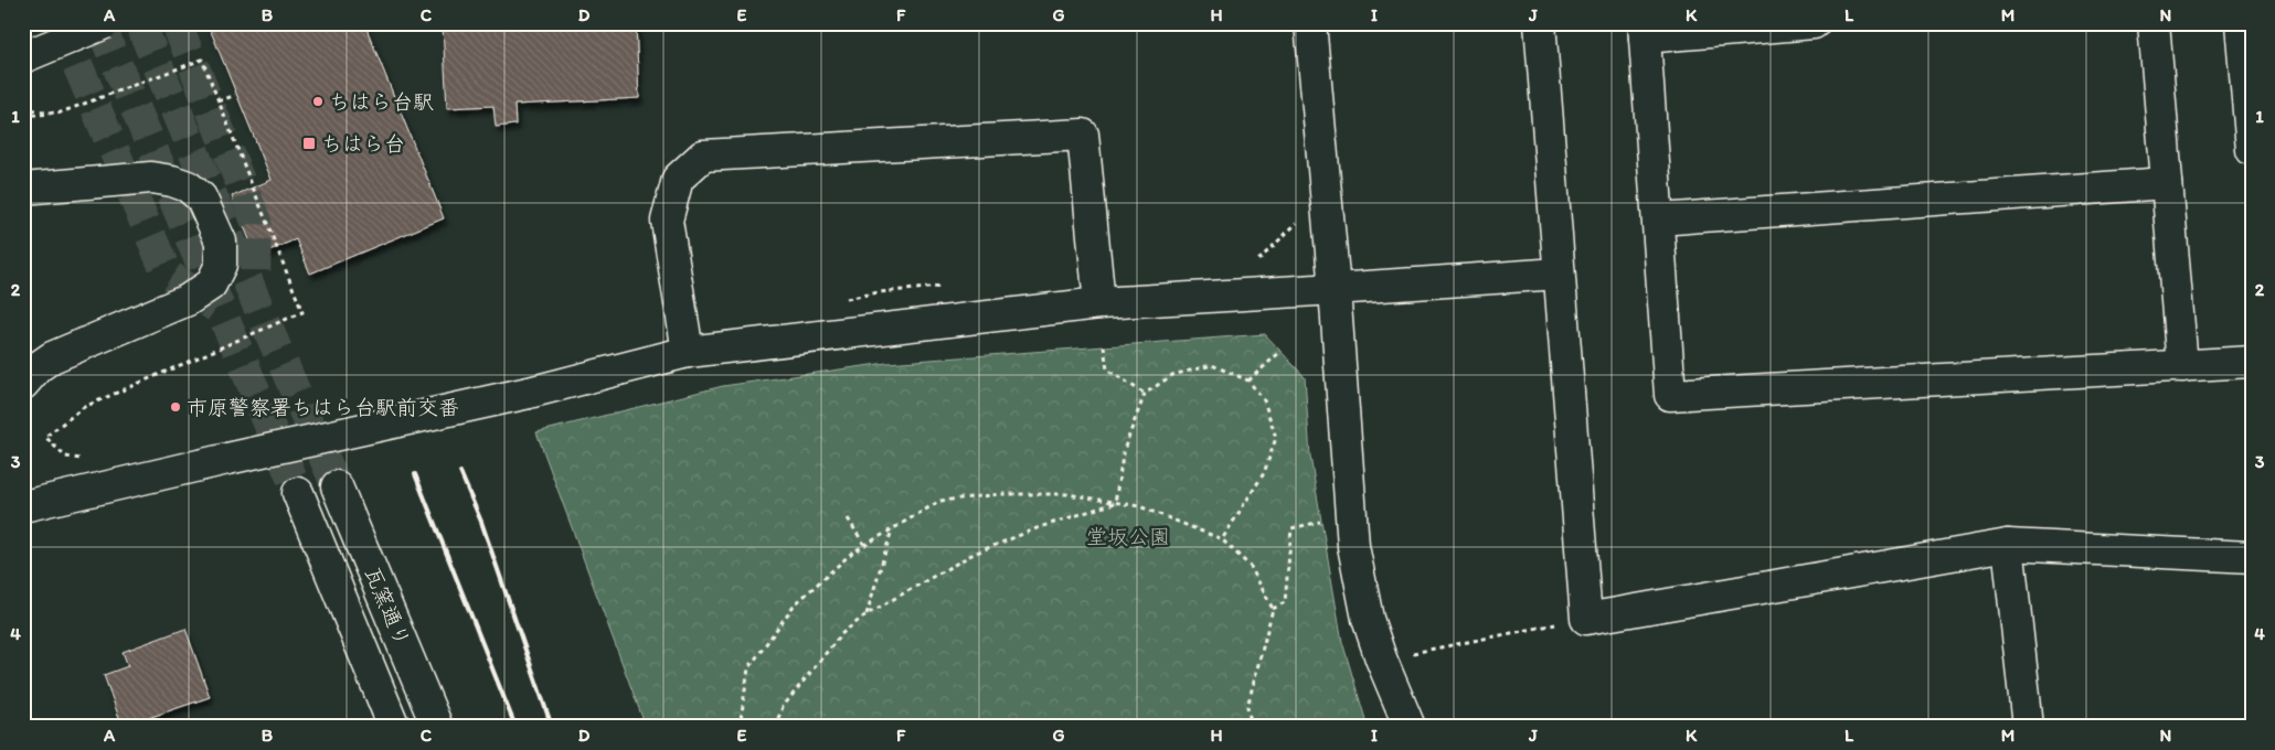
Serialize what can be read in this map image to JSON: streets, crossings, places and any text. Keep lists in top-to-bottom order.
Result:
{
  "streets": {
    "street": ["瓦窯通り"]
  },
  "parks": ["堂坂公園"],
  "places": {
    "other": ["ちはら台駅", "市原警察署ちはら台駅前交番"],
    "transit": ["ちはら台"]
  },
  "grid": {
    "columns": [
      "A",
      "B",
      "C",
      "D",
      "E",
      "F",
      "G",
      "H",
      "I",
      "J",
      "K",
      "L",
      "M",
      "N"
    ],
    "rows": [
      "1",
      "2",
      "3",
      "4"
    ]
  }
}
